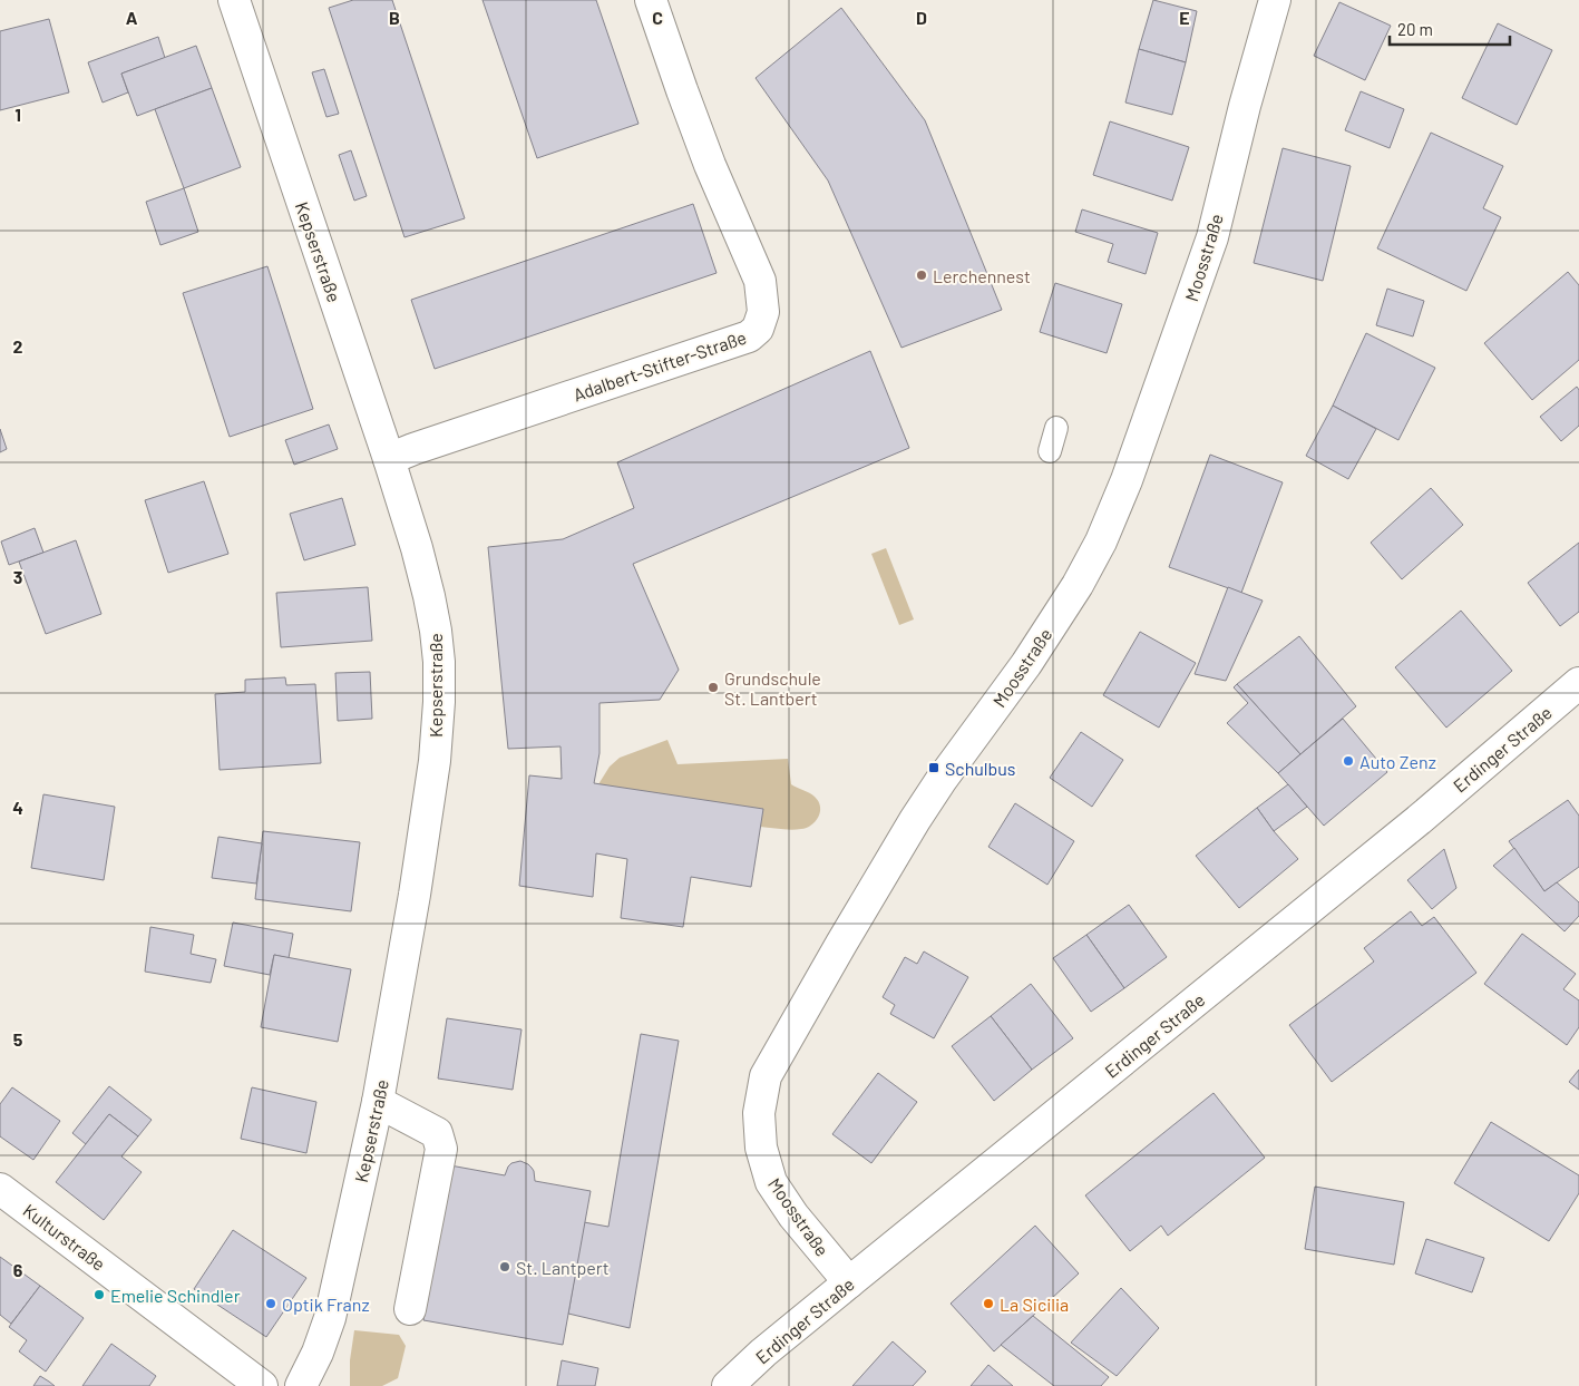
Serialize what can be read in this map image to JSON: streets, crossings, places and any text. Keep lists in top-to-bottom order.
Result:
{
  "streets": {
    "street": [
      "Kepserstraße",
      "Moosstraße",
      "Adalbert-Stifter-Straße",
      "Erdinger Straße",
      "Kulturstraße"
    ]
  },
  "crossings": [
    ["Kepserstraße", "Adalbert-Stifter-Straße"],
    ["Moosstraße", "Erdinger Straße"]
  ],
  "places": {
    "other": [
      "Lerchennest",
      "Grundschule St. Lantbert",
      "Auto Zenz",
      "St. Lantpert",
      "Emelie Schindler",
      "Optik Franz",
      "La Sicilia"
    ],
    "transit": ["Schulbus"]
  },
  "scale_bar": "20 m",
  "grid": {
    "columns": [
      "A",
      "B",
      "C",
      "D",
      "E"
    ],
    "rows": [
      "1",
      "2",
      "3",
      "4",
      "5",
      "6"
    ]
  }
}
